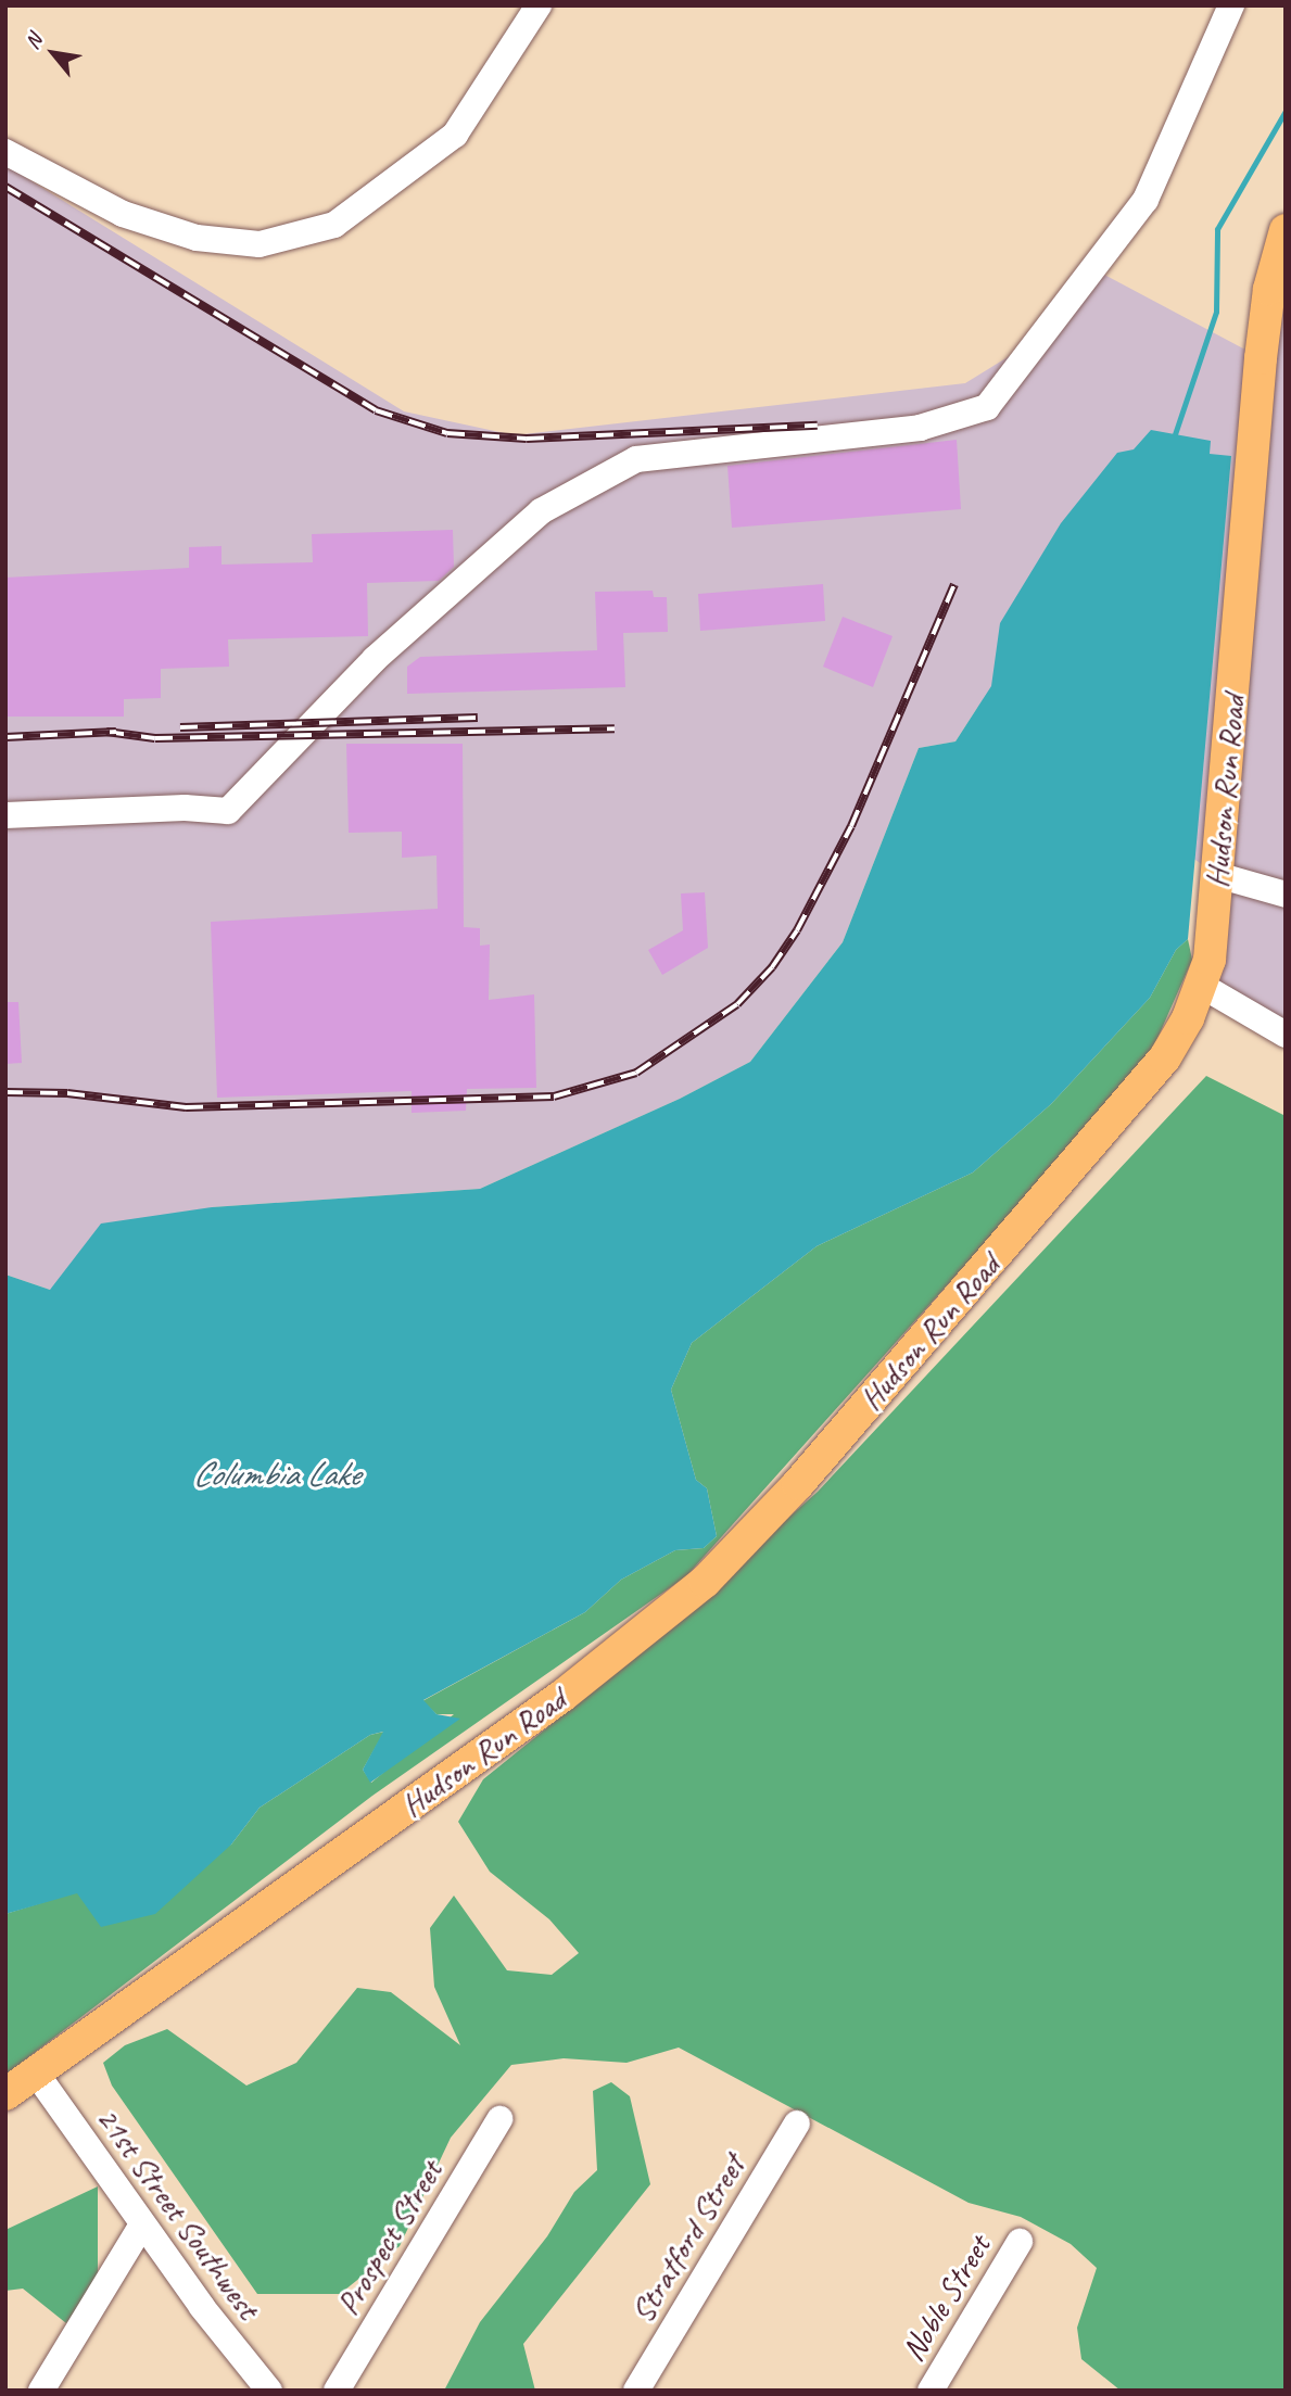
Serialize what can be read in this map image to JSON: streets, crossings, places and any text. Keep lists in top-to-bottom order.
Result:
{
  "streets": {
    "main road": ["Hudson Run Road"],
    "street": [
      "21st Street Southwest",
      "Prospect Street",
      "Stratford Street",
      "Noble Street"
    ]
  },
  "crossings": [
    ["Hudson Run Road", "21st Street Southwest"]
  ],
  "water": ["Columbia Lake"],
  "north": "top left"
}
